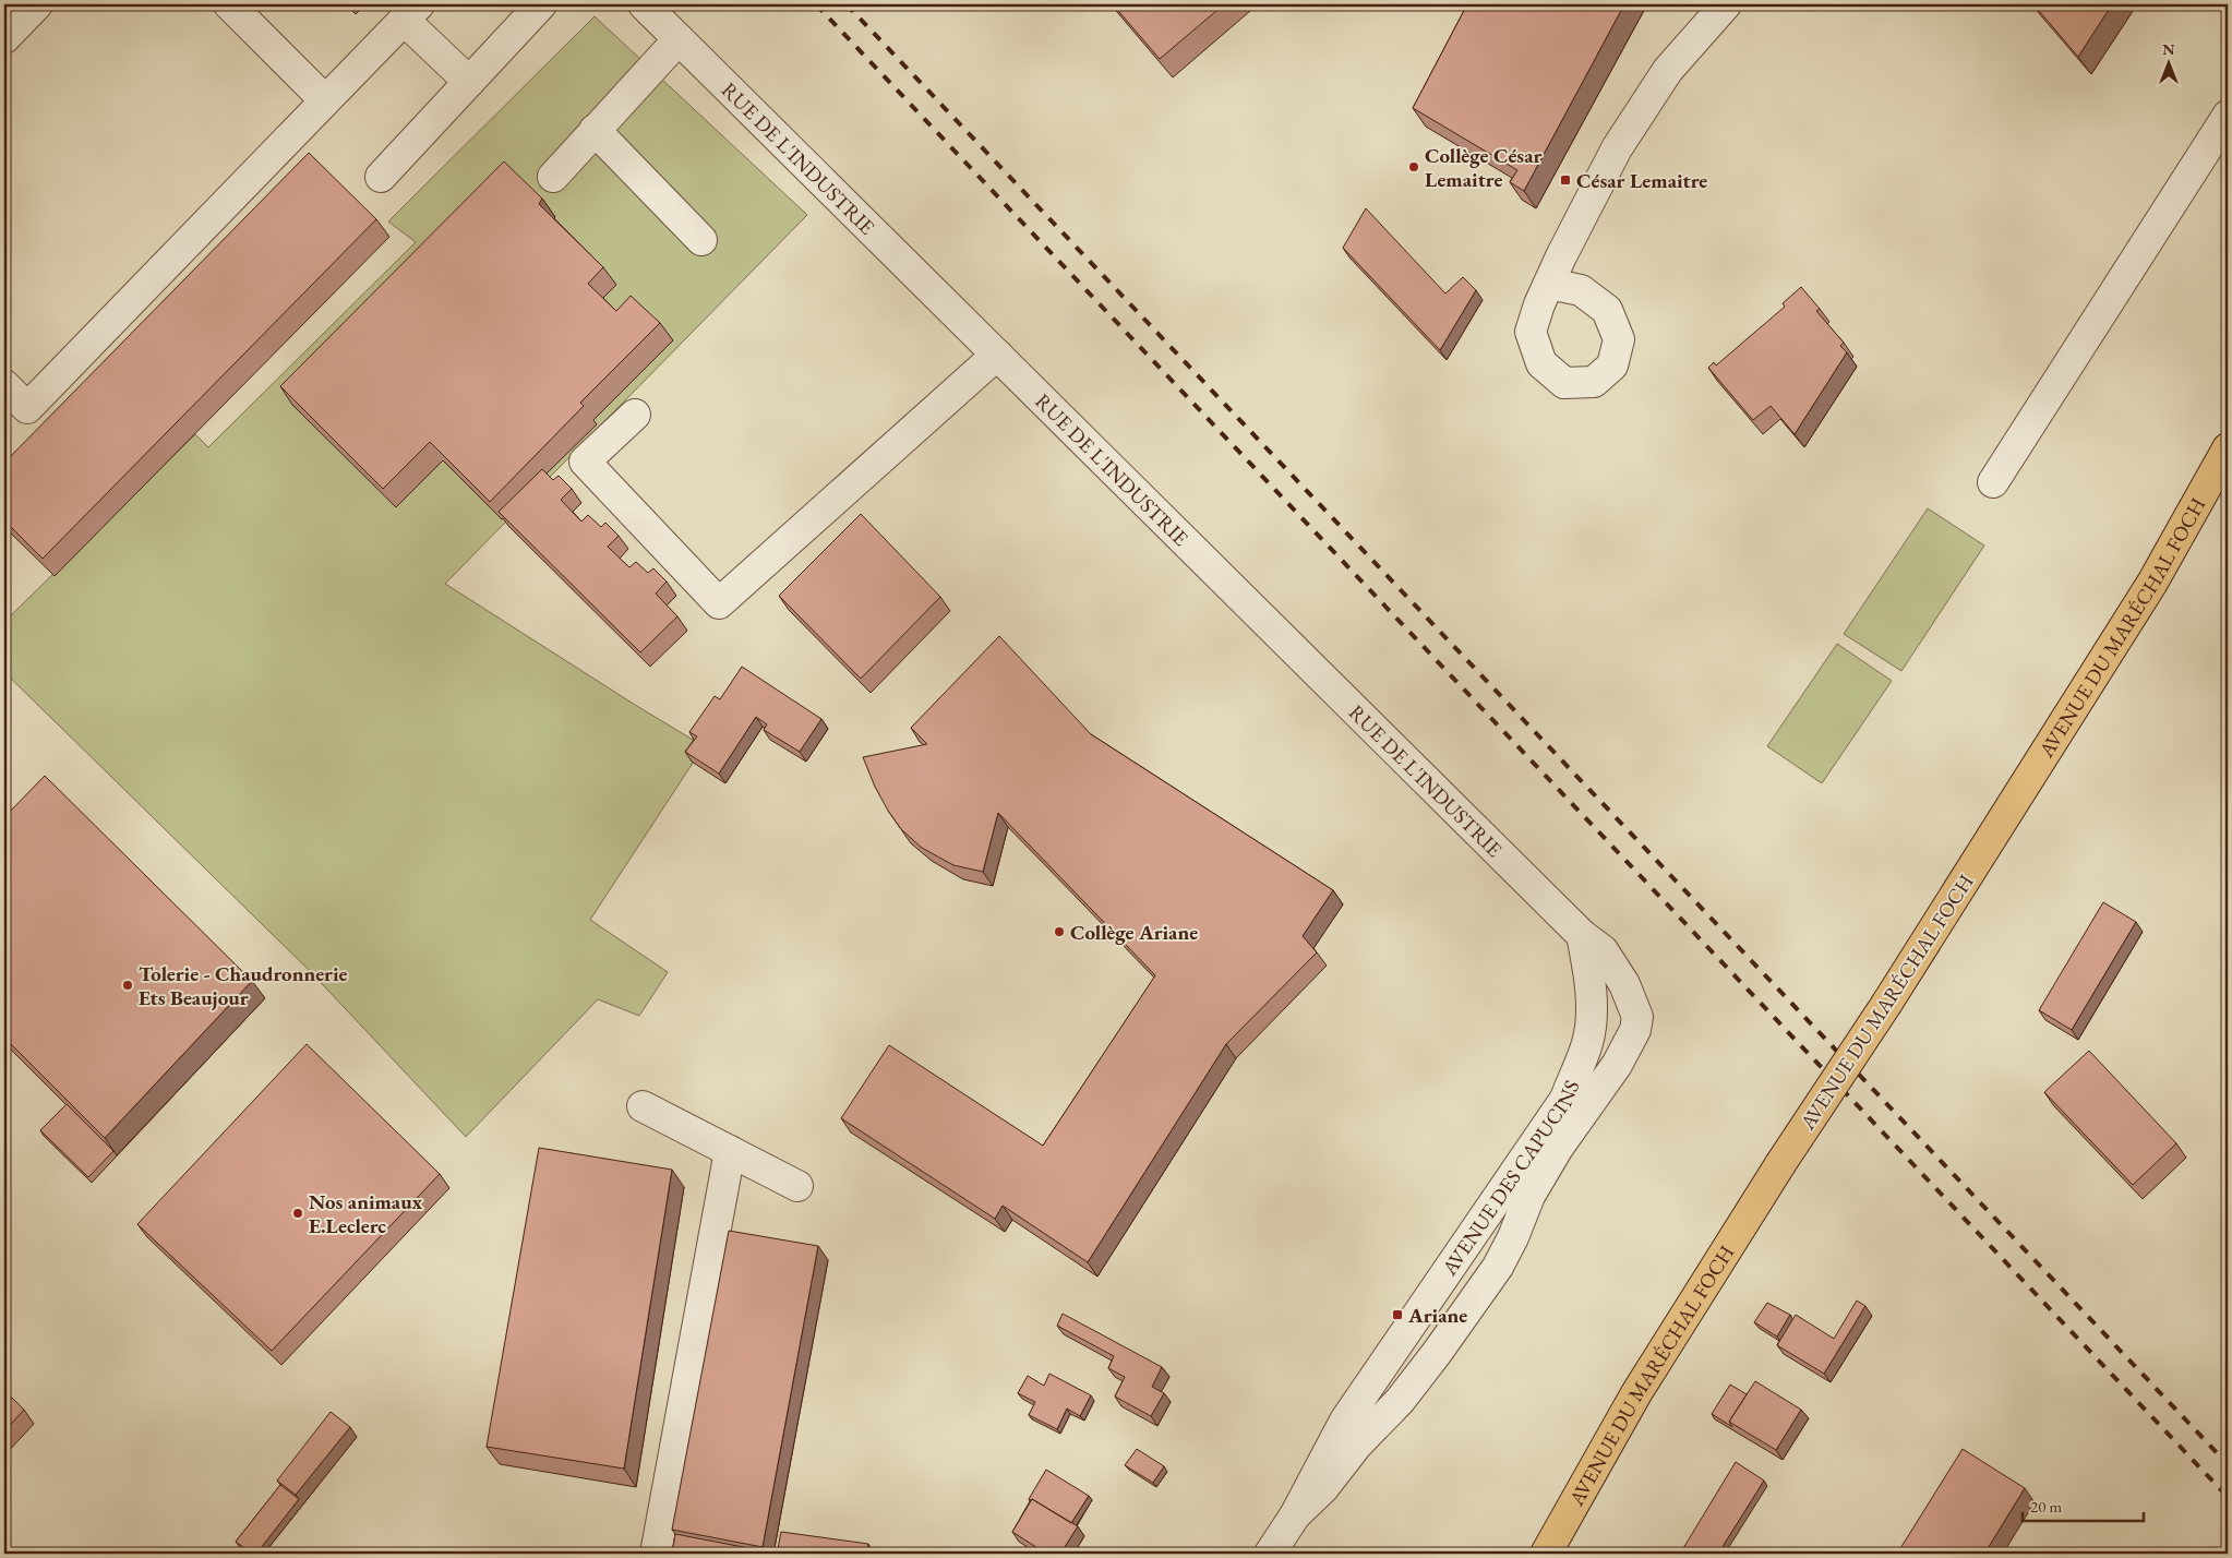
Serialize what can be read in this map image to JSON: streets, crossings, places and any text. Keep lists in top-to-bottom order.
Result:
{
  "streets": {
    "main road": ["AVENUE DU MARÉCHAL FOCH"],
    "street": ["RUE DE L'INDUSTRIE", "AVENUE DES CAPUCINS"]
  },
  "crossings": [
    ["RUE DE L'INDUSTRIE", "AVENUE DES CAPUCINS"]
  ],
  "places": {
    "other": [
      "Collège César Lemaitre",
      "Collège Ariane",
      "Tolerie - Chaudronnerie Ets Beaujour",
      "Nos animaux E.Leclerc"
    ],
    "transit": ["César Lemaitre", "Ariane"]
  },
  "scale_bar": "20 m",
  "north": "top"
}
